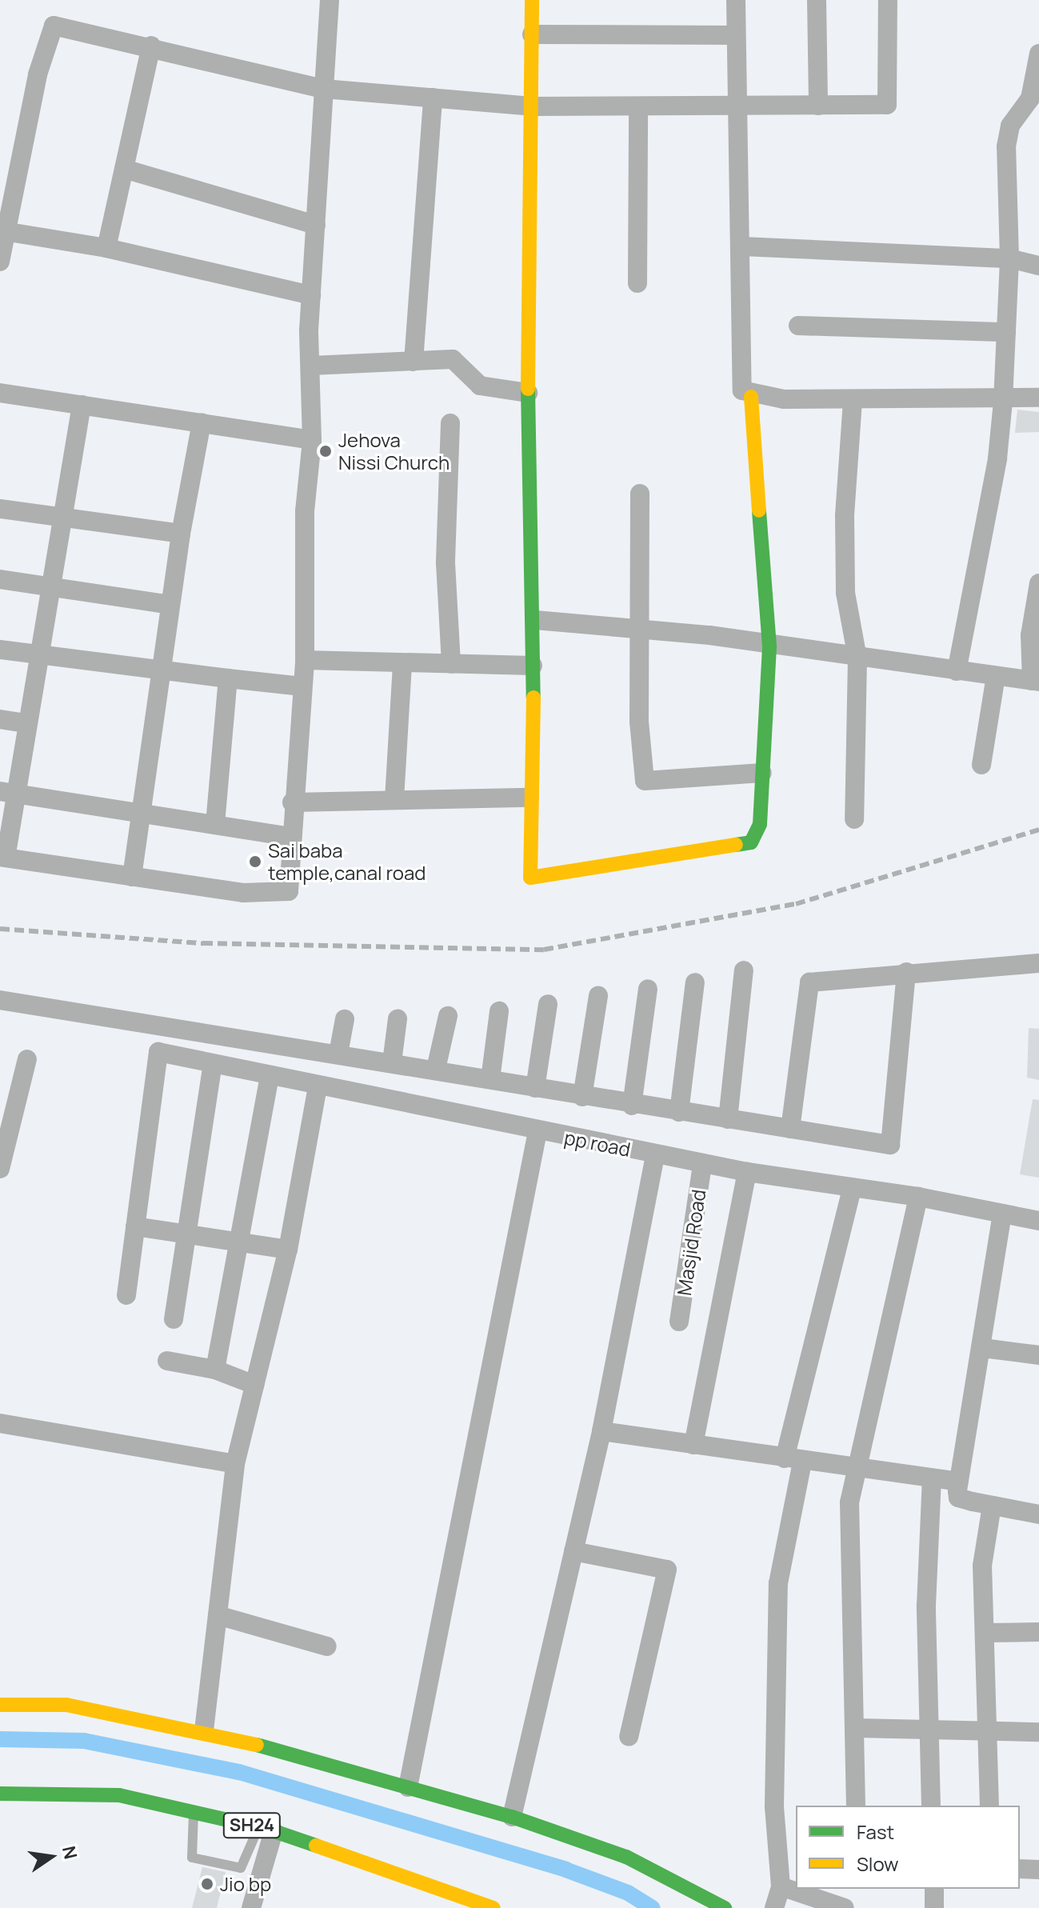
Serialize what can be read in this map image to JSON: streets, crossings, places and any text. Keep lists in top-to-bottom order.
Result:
{
  "streets": {
    "street": ["pp road", "Masjid Road", "SH24"]
  },
  "crossings": [
    ["pp road", "Masjid Road"]
  ],
  "places": ["Jehova Nissi Church", "Sai baba temple,canal road", "Jio bp"],
  "legend": ["Fast", "Slow"],
  "north": "right"
}
